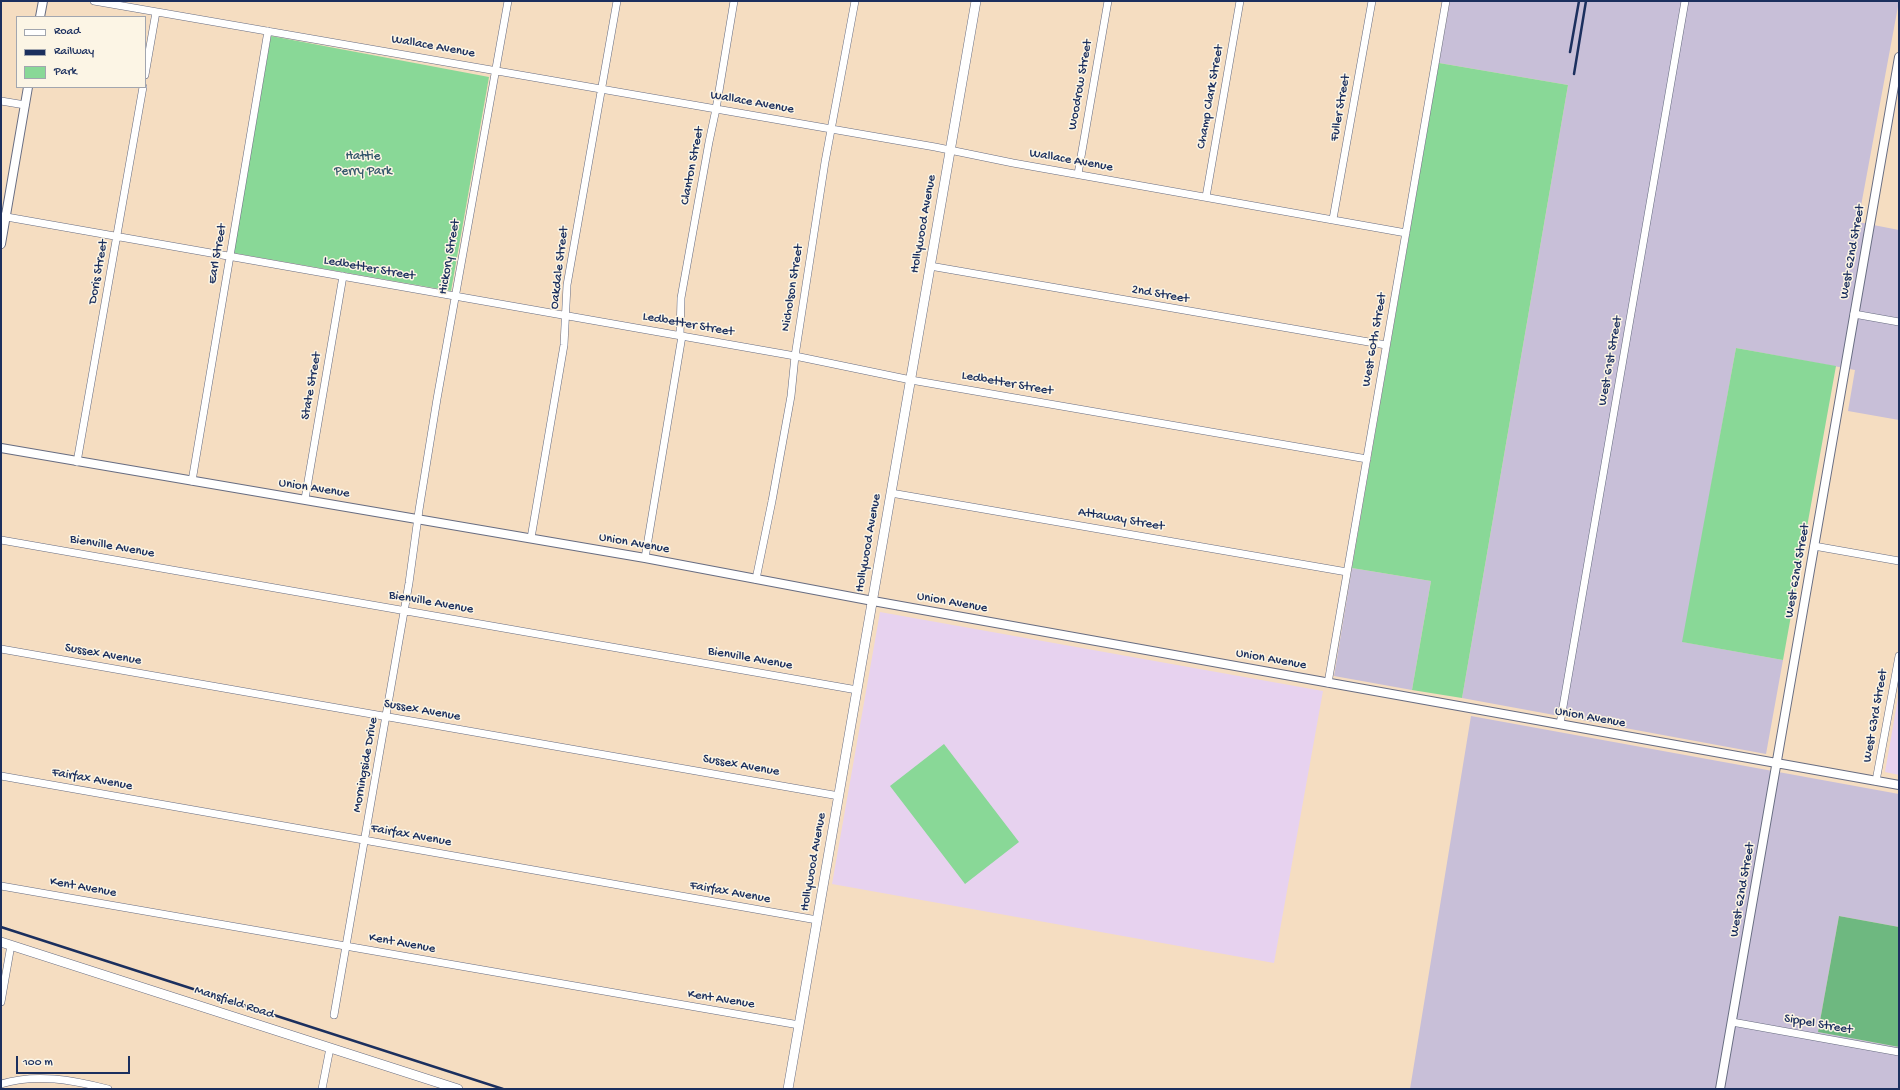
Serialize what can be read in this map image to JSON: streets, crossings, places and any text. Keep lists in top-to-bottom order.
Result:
{
  "streets": {
    "main road": ["Hollywood Avenue", "Mansfield Road"],
    "street": [
      "Wallace Avenue",
      "Woodrow Street",
      "Champ Clark Street",
      "Fuller Street",
      "Clanton Street",
      "West 62nd Street",
      "Earl Street",
      "Hickory Street",
      "Oakdale Street",
      "Ledbetter Street",
      "Doris Street",
      "Nicholson Street",
      "2nd Street",
      "West 60th Street",
      "West 61st Street",
      "State Street",
      "Union Avenue",
      "Attaway Street",
      "Bienville Avenue",
      "Sussex Avenue",
      "West 63rd Street",
      "Morningside Drive",
      "Fairfax Avenue",
      "Kent Avenue",
      "Sippel Street"
    ]
  },
  "crossings": [
    ["Wallace Avenue", "Woodrow Street"],
    ["Wallace Avenue", "Champ Clark Street"],
    ["Wallace Avenue", "Fuller Street"],
    ["Wallace Avenue", "Clanton Street"],
    ["Wallace Avenue", "Hollywood Avenue"],
    ["Wallace Avenue", "Earl Street"],
    ["Wallace Avenue", "Hickory Street"],
    ["Wallace Avenue", "Oakdale Street"],
    ["Wallace Avenue", "Nicholson Street"],
    ["Wallace Avenue", "West 60th Street"],
    ["Clanton Street", "Ledbetter Street"],
    ["Clanton Street", "Union Avenue"],
    ["Hollywood Avenue", "Ledbetter Street"],
    ["Hollywood Avenue", "2nd Street"],
    ["Hollywood Avenue", "Union Avenue"],
    ["Hollywood Avenue", "Attaway Street"],
    ["Hollywood Avenue", "Bienville Avenue"],
    ["Hollywood Avenue", "Sussex Avenue"],
    ["Hollywood Avenue", "Fairfax Avenue"],
    ["Hollywood Avenue", "Kent Avenue"],
    ["West 62nd Street", "Union Avenue"],
    ["West 62nd Street", "Sippel Street"],
    ["Earl Street", "Ledbetter Street"],
    ["Earl Street", "Union Avenue"],
    ["Hickory Street", "Ledbetter Street"],
    ["Hickory Street", "Union Avenue"],
    ["Hickory Street", "Morningside Drive"],
    ["Oakdale Street", "Ledbetter Street"],
    ["Oakdale Street", "Union Avenue"],
    ["Ledbetter Street", "Doris Street"],
    ["Ledbetter Street", "Nicholson Street"],
    ["Ledbetter Street", "West 60th Street"],
    ["Ledbetter Street", "State Street"],
    ["Doris Street", "Union Avenue"],
    ["Nicholson Street", "Union Avenue"],
    ["2nd Street", "West 60th Street"],
    ["West 60th Street", "Union Avenue"],
    ["West 60th Street", "Attaway Street"],
    ["West 61st Street", "Union Avenue"],
    ["State Street", "Union Avenue"],
    ["Union Avenue", "West 63rd Street"],
    ["Union Avenue", "Morningside Drive"],
    ["Bienville Avenue", "Morningside Drive"],
    ["Sussex Avenue", "Morningside Drive"],
    ["Morningside Drive", "Fairfax Avenue"],
    ["Morningside Drive", "Kent Avenue"]
  ],
  "parks": ["Hattie Perry Park"],
  "legend": ["Road", "Railway", "Park"],
  "scale_bar": "100 m"
}
